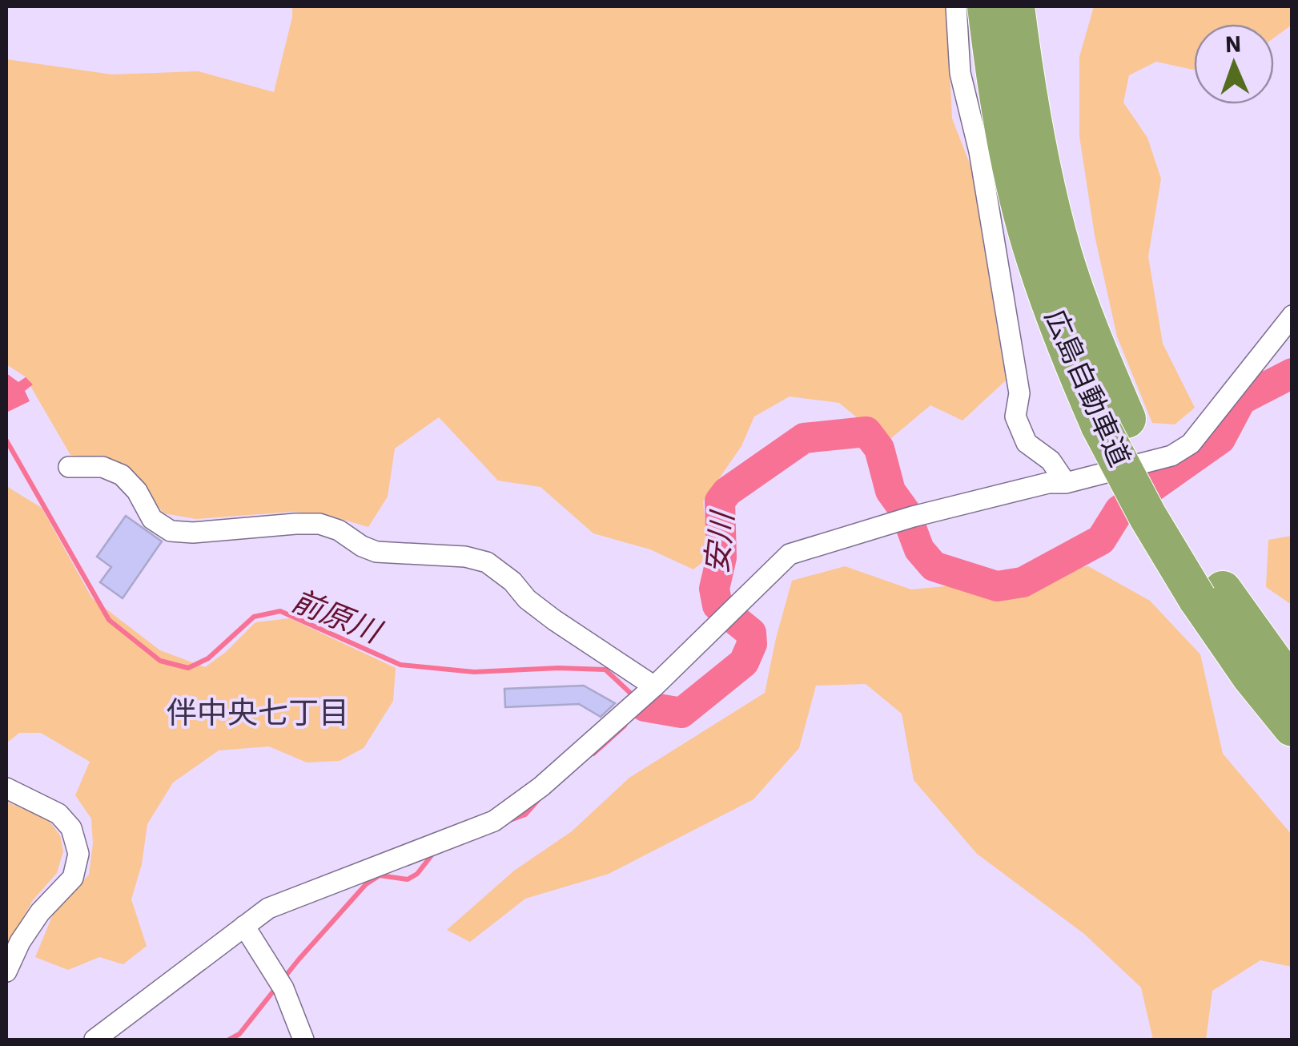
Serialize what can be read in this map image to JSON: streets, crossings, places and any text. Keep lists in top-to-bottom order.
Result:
{
  "streets": {
    "highway": ["広島自動車道"]
  },
  "districts": ["伴中央七丁目"],
  "water": ["安川", "前原川"],
  "north": "top"
}
